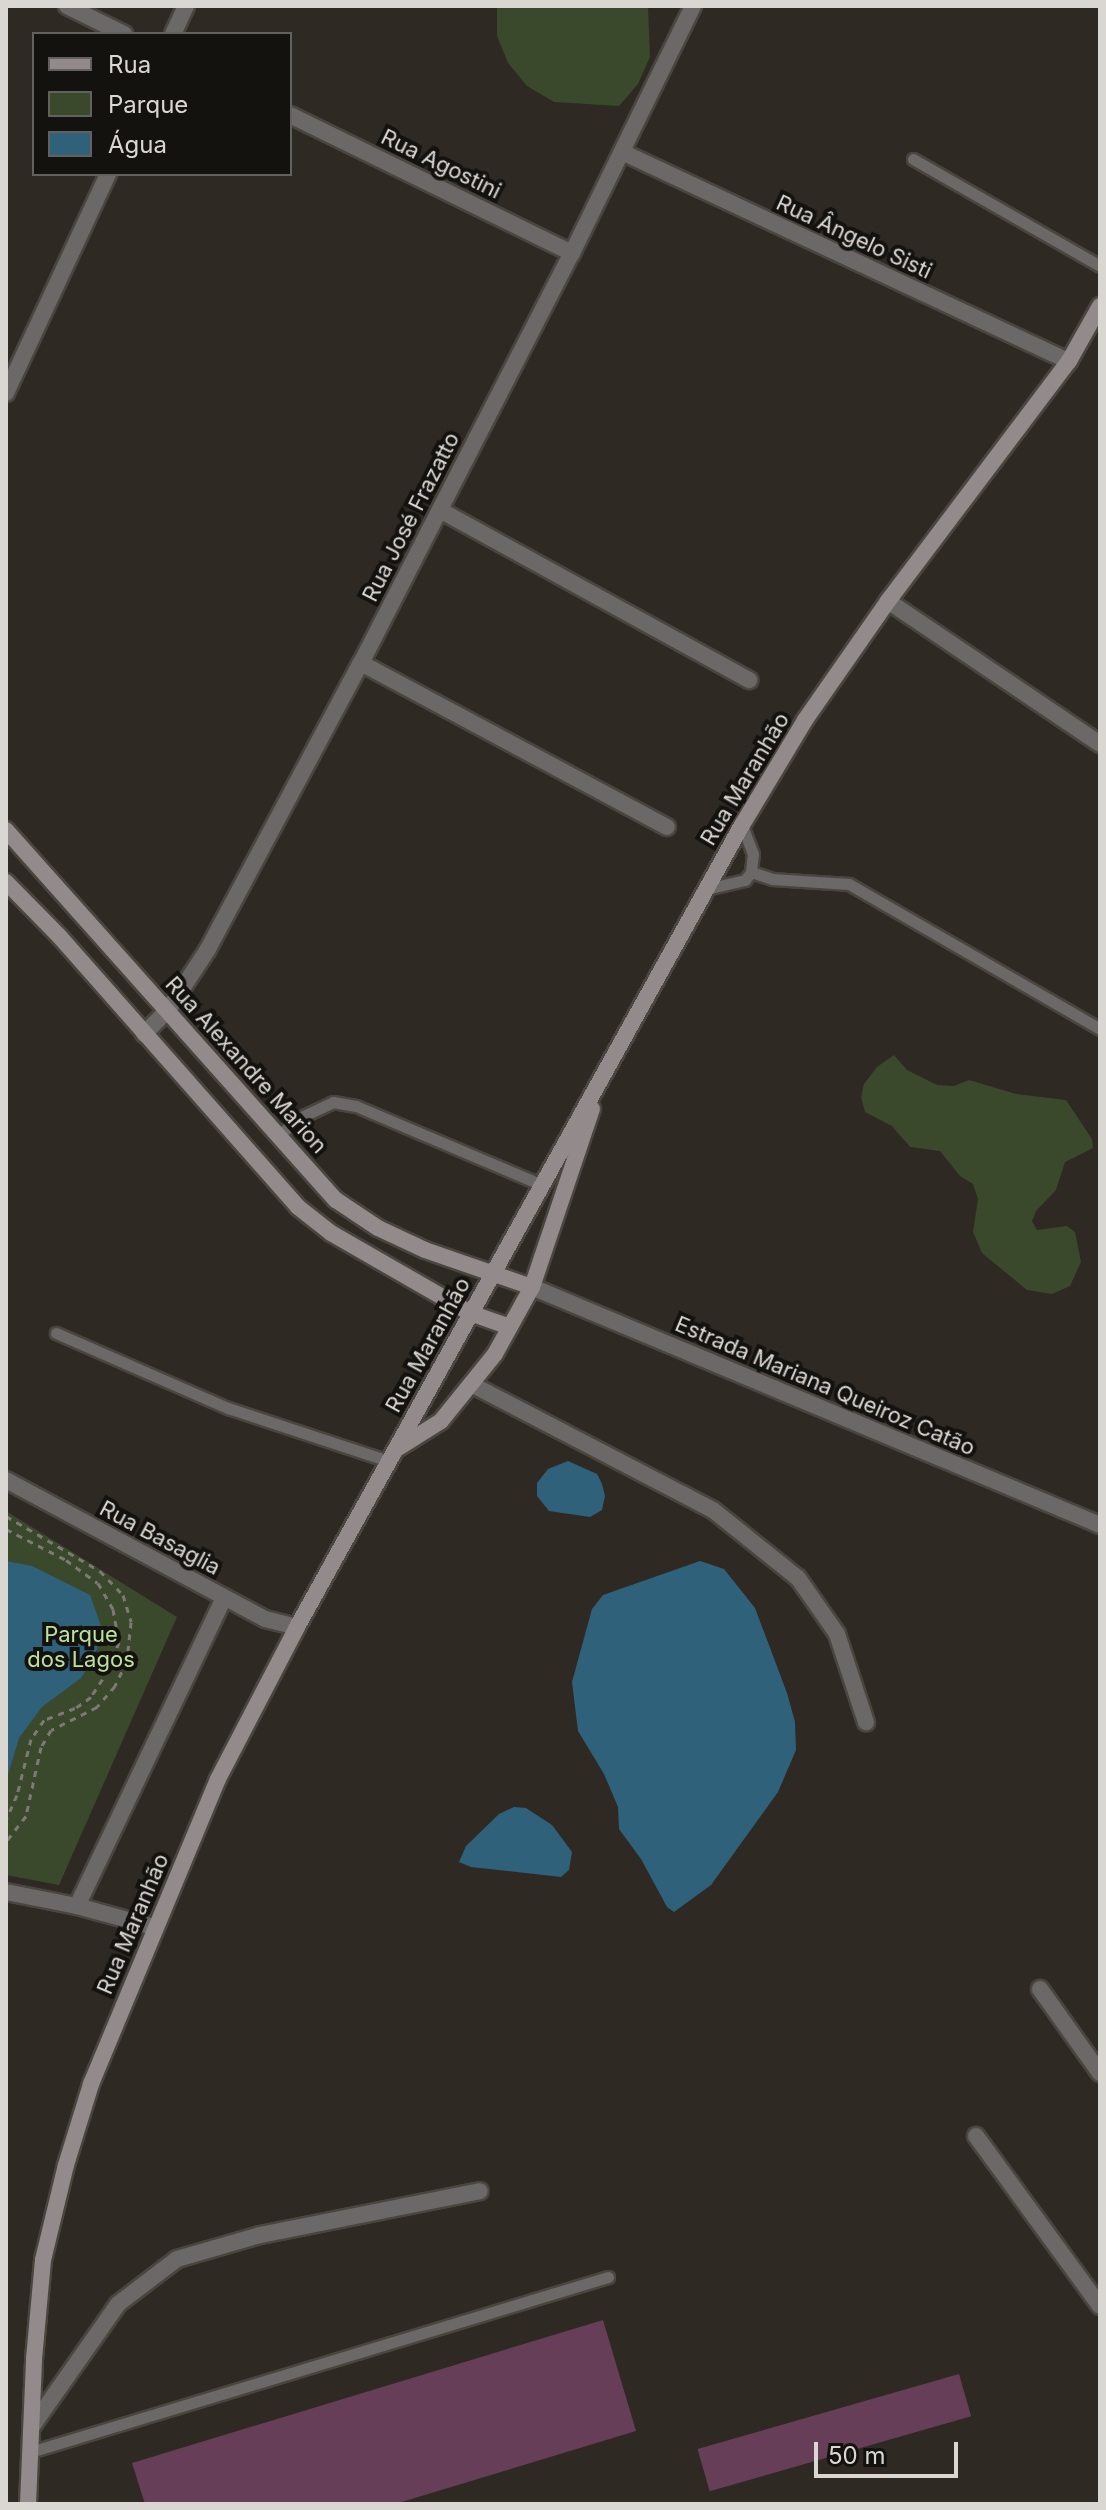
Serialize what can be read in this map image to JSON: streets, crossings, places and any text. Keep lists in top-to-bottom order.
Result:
{
  "streets": {
    "main road": ["Rua Maranhão", "Rua Alexandre Marion"],
    "street": [
      "Rua Agostini",
      "Rua Ângelo Sisti",
      "Rua José Frazatto",
      "Estrada Mariana Queiroz Catão",
      "Rua Basaglia"
    ]
  },
  "crossings": [
    ["Rua Agostini", "Rua José Frazatto"],
    ["Rua Ângelo Sisti", "Rua José Frazatto"],
    ["Rua Ângelo Sisti", "Rua Maranhão"],
    ["Rua José Frazatto", "Rua Alexandre Marion"],
    ["Rua Maranhão", "Rua Alexandre Marion"],
    ["Rua Maranhão", "Rua Basaglia"],
    ["Rua Alexandre Marion", "Estrada Mariana Queiroz Catão"]
  ],
  "parks": ["Parque dos Lagos"],
  "legend": ["Rua", "Parque", "Água"],
  "scale_bar": "50 m"
}
